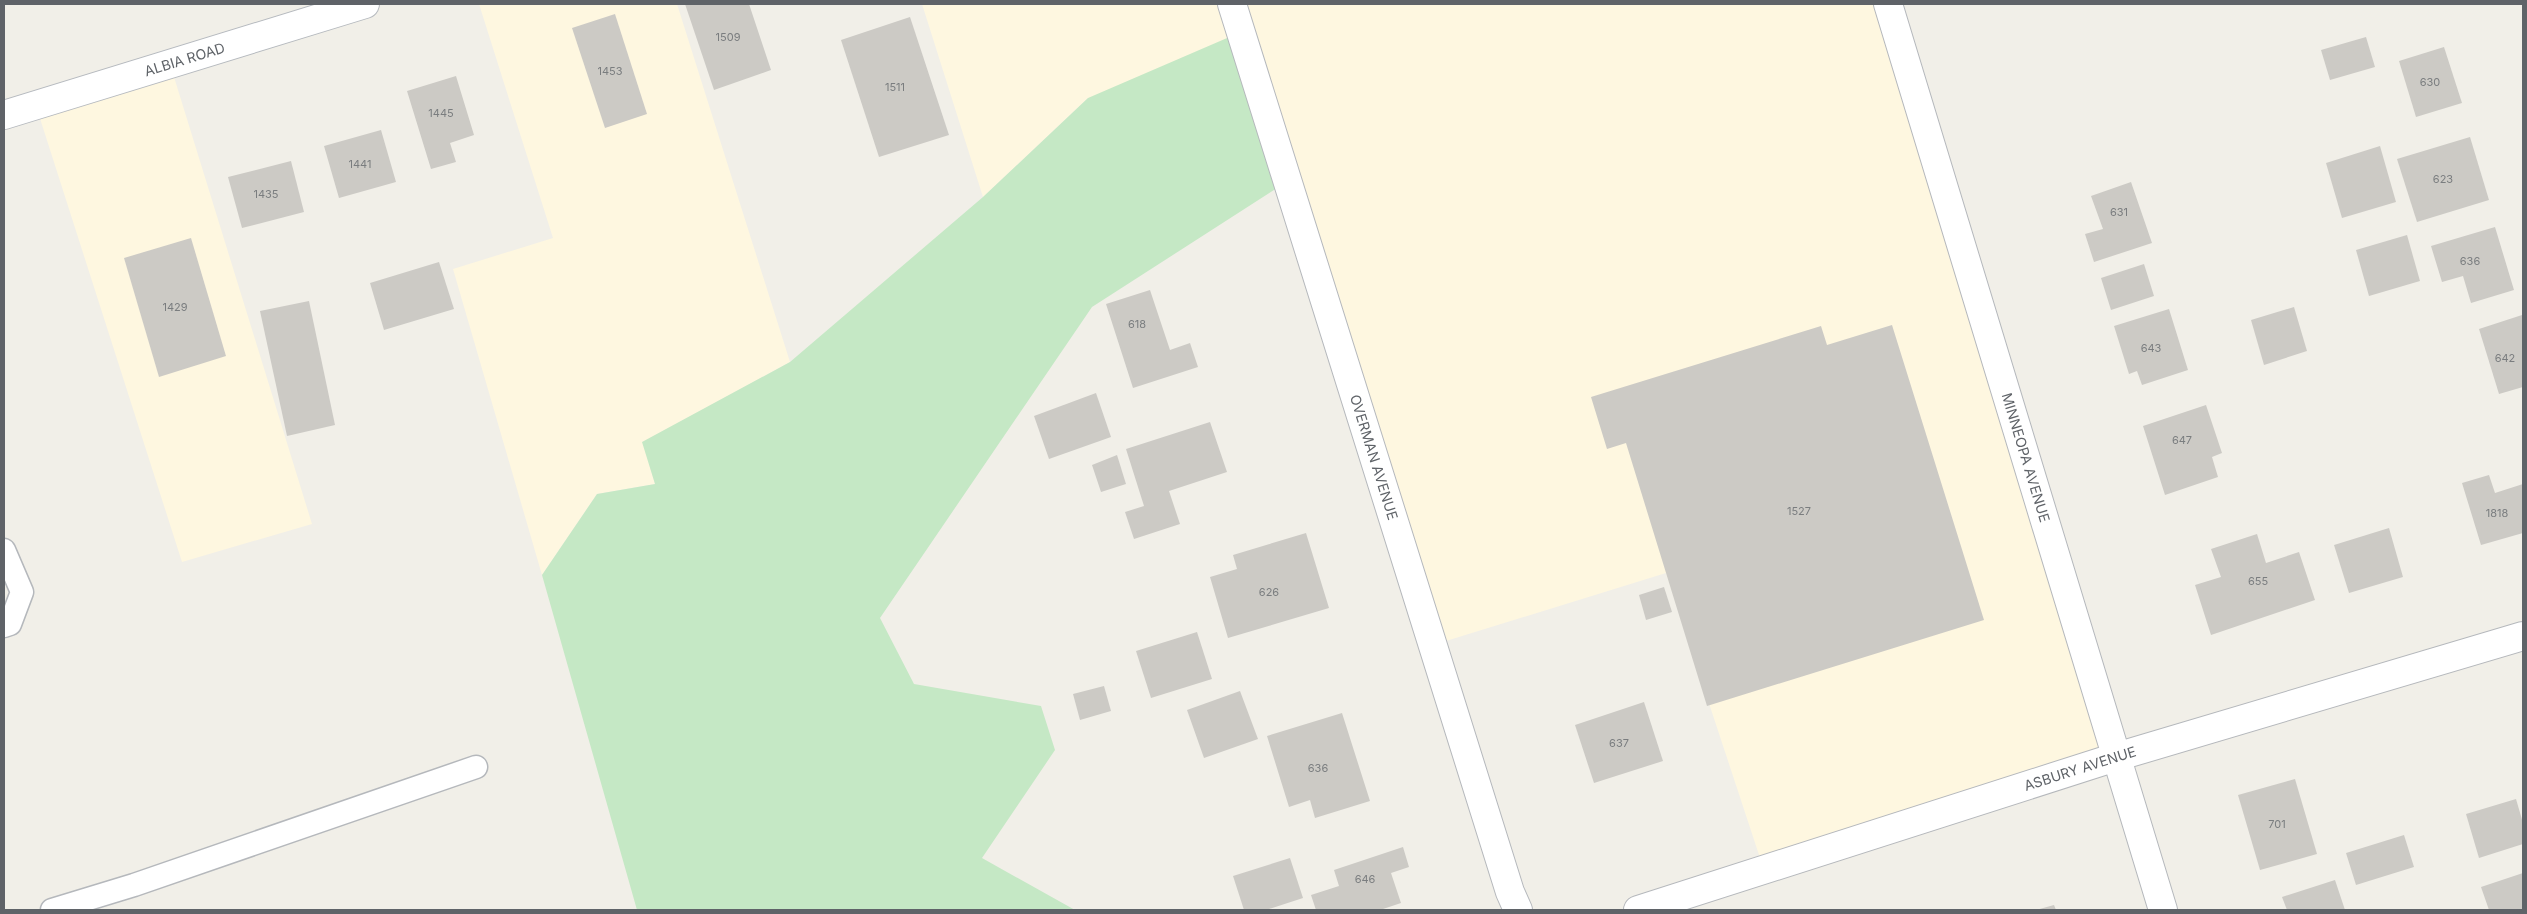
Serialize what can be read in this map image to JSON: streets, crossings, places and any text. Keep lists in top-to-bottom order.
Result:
{
  "streets": {
    "street": [
      "ALBIA ROAD",
      "OVERMAN AVENUE",
      "MINNEOPA AVENUE",
      "ASBURY AVENUE"
    ]
  },
  "crossings": [
    ["MINNEOPA AVENUE", "ASBURY AVENUE"]
  ],
  "house_numbers": [
    "1509",
    "1453",
    "630",
    "1511",
    "1445",
    "1441",
    "623",
    "1435",
    "631",
    "636",
    "1429",
    "618",
    "643",
    "642",
    "647",
    "1527",
    "1818",
    "655",
    "626",
    "637",
    "636",
    "701",
    "646"
  ]
}
